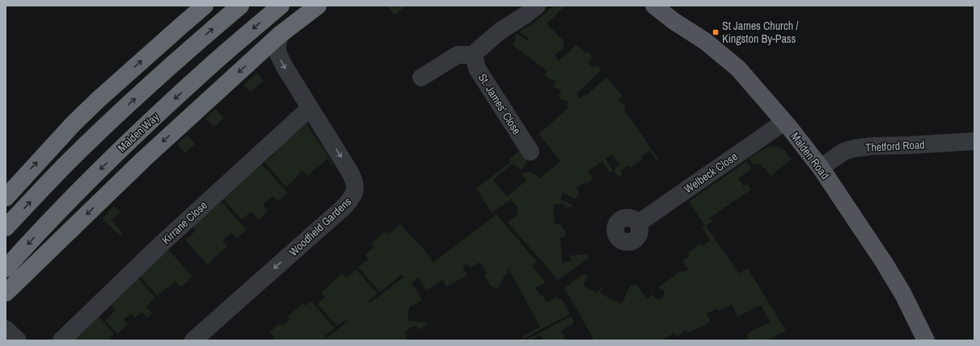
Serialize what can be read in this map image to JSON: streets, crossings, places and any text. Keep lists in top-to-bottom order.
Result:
{
  "streets": {
    "highway": ["Malden Way"],
    "main road": ["Malden Road"],
    "street": [
      "St. James' Close",
      "Thetford Road",
      "Welbeck Close",
      "Kirrane Close",
      "Woodfield Gardens"
    ]
  },
  "crossings": [
    ["Thetford Road", "Malden Road"],
    ["Malden Road", "Welbeck Close"],
    ["Kirrane Close", "Woodfield Gardens"]
  ],
  "places": {
    "transit": ["St James Church / Kingston By-Pass"]
  }
}
